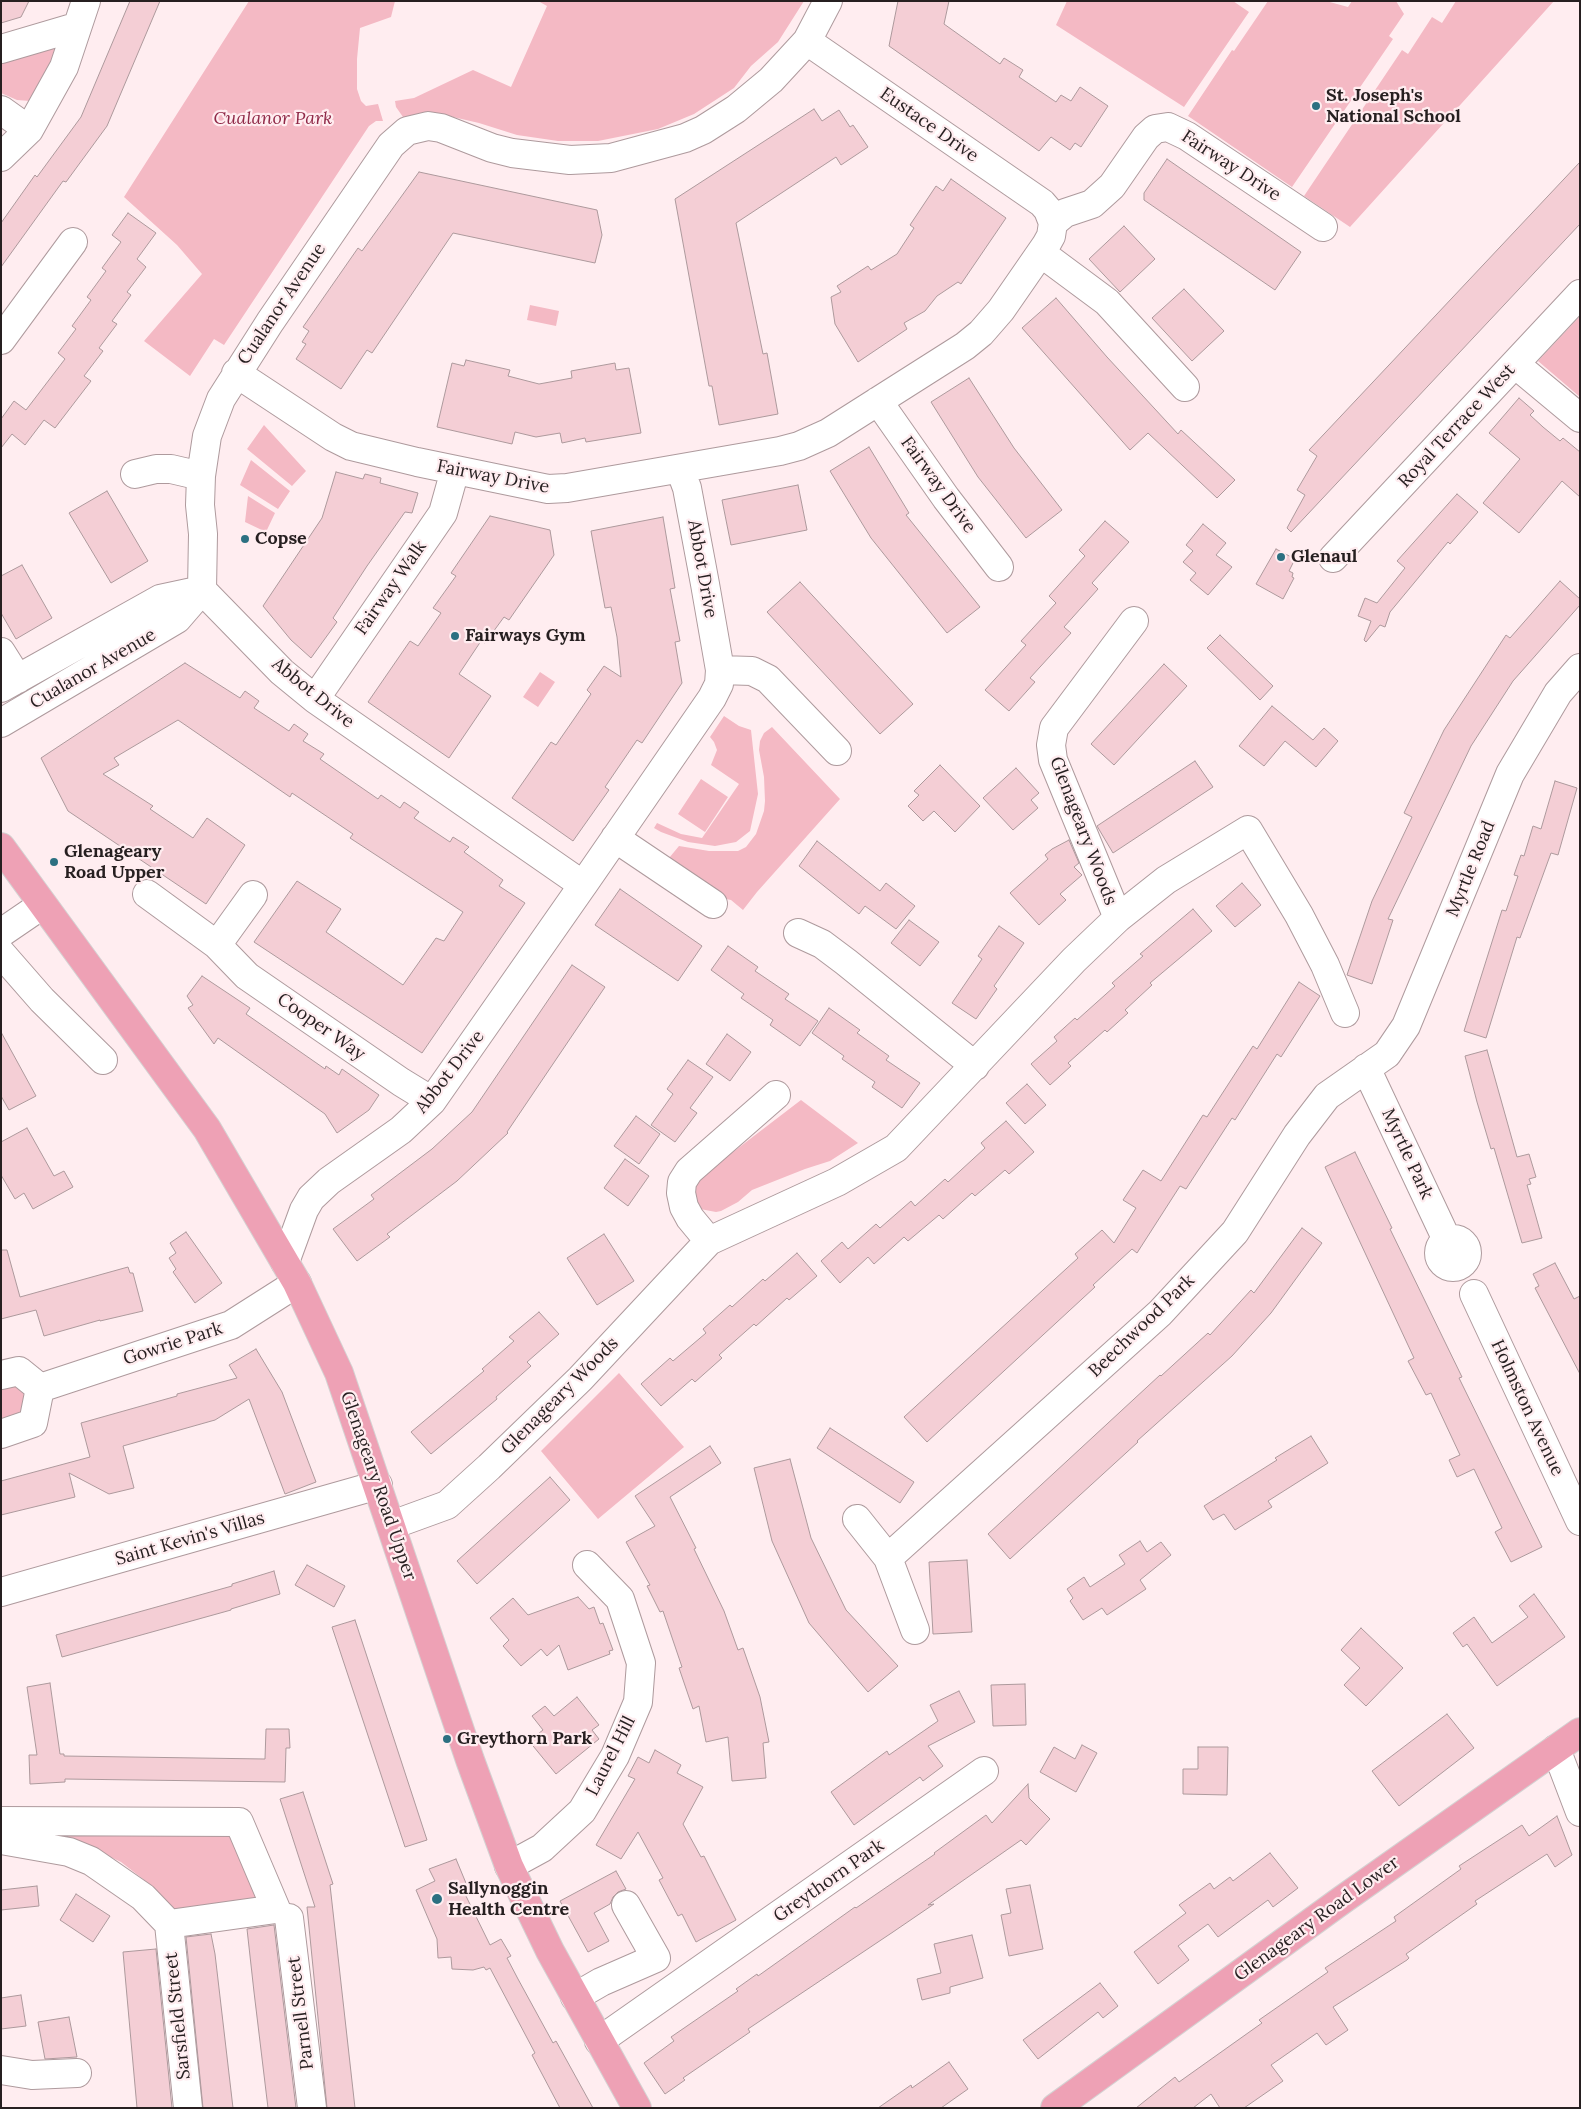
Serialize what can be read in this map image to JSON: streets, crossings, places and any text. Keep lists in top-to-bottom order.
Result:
{
  "streets": {
    "main road": ["Glenageary Road Upper", "Glenageary Road Lower"],
    "street": [
      "Eustace Drive",
      "Fairway Drive",
      "Cualanor Avenue",
      "Royal Terrace West",
      "Abbot Drive",
      "Fairway Walk",
      "Glenageary Woods",
      "Myrtle Road",
      "Cooper Way",
      "Myrtle Park",
      "Beechwood Park",
      "Gowrie Park",
      "Holmston Avenue",
      "Saint Kevin's Villas",
      "Laurel Hill",
      "Greythorn Park",
      "Parnell Street",
      "Sarsfield Street"
    ]
  },
  "crossings": [
    ["Eustace Drive", "Fairway Drive"],
    ["Eustace Drive", "Cualanor Avenue"],
    ["Fairway Drive", "Cualanor Avenue"],
    ["Fairway Drive", "Abbot Drive"],
    ["Fairway Drive", "Fairway Walk"],
    ["Cualanor Avenue", "Abbot Drive"],
    ["Abbot Drive", "Fairway Walk"],
    ["Abbot Drive", "Cooper Way"],
    ["Abbot Drive", "Gowrie Park"],
    ["Abbot Drive", "Glenageary Road Upper"],
    ["Glenageary Woods", "Glenageary Road Upper"],
    ["Myrtle Road", "Myrtle Park"],
    ["Myrtle Road", "Beechwood Park"],
    ["Myrtle Park", "Beechwood Park"],
    ["Gowrie Park", "Glenageary Road Upper"],
    ["Glenageary Road Upper", "Saint Kevin's Villas"],
    ["Glenageary Road Upper", "Laurel Hill"],
    ["Glenageary Road Upper", "Greythorn Park"]
  ],
  "parks": ["Cualanor Park"],
  "places": [
    "St. Joseph's National School",
    "Copse",
    "Glenaul",
    "Fairways Gym",
    "Glenageary Road Upper",
    "Greythorn Park",
    "Sallynoggin Health Centre"
  ]
}
